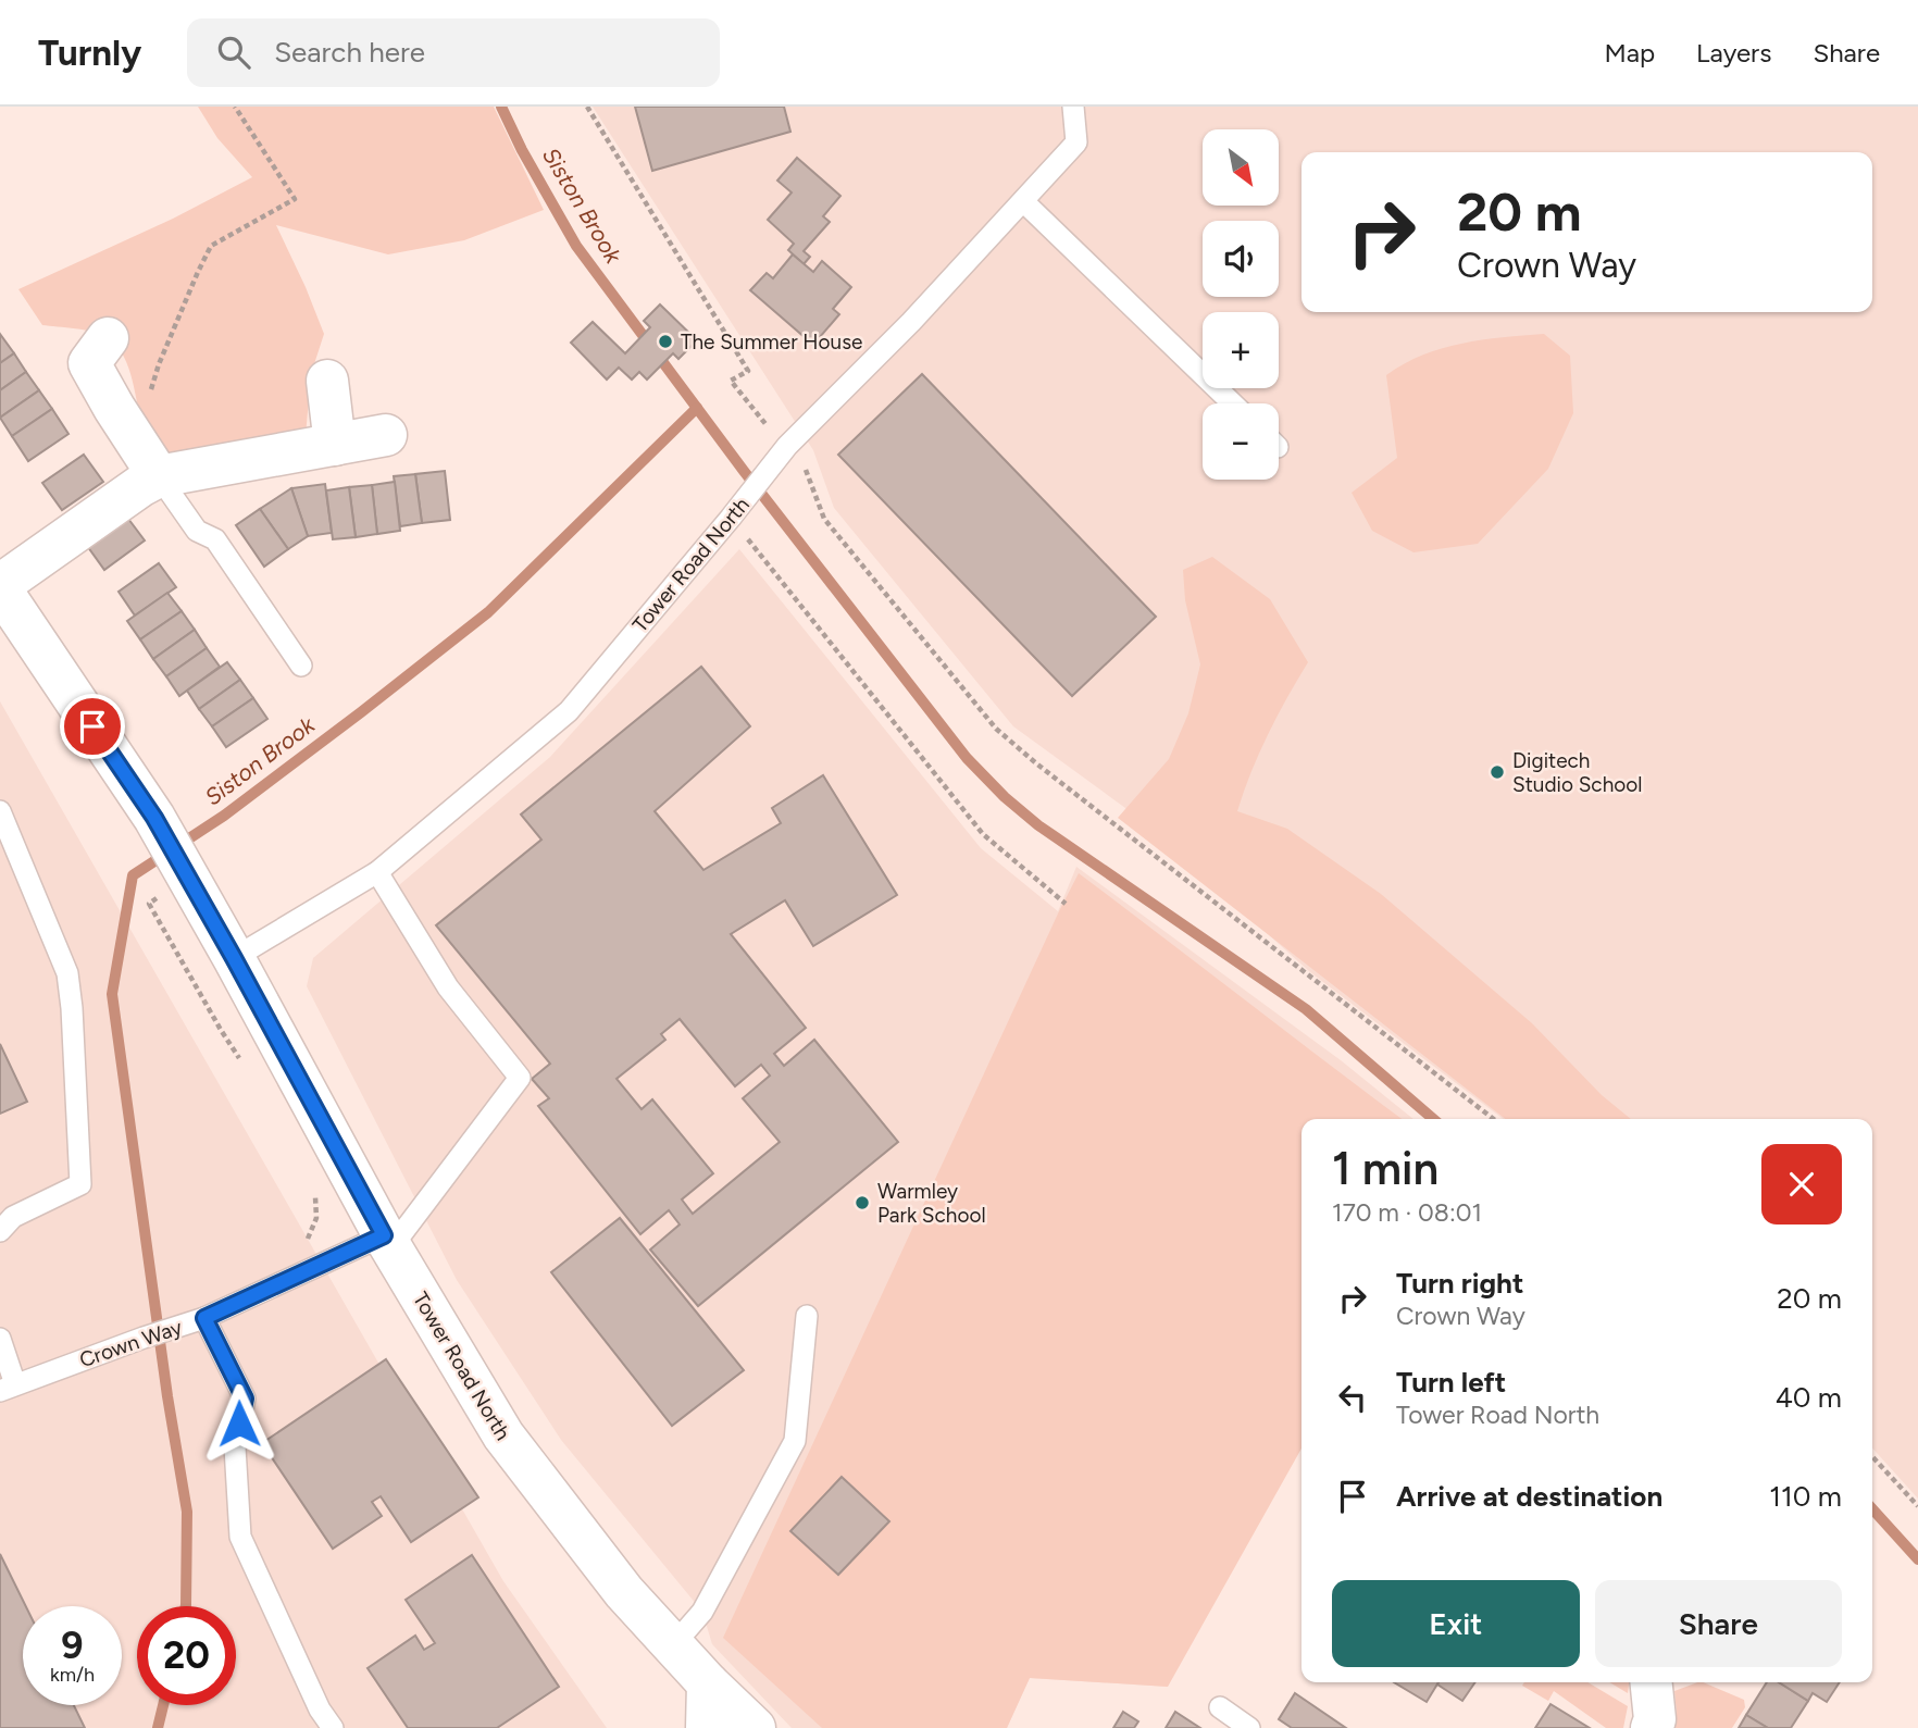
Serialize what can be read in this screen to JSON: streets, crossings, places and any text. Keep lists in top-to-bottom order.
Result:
{
  "streets": {
    "street": ["Tower Road North"],
    "lane": ["Crown Way"]
  },
  "crossings": [
    ["Tower Road North", "Crown Way"]
  ],
  "water": ["Siston Brook"],
  "places": ["The Summer House", "Digitech Studio School", "Warmley Park School"],
  "north": "bottom right",
  "page": {
    "header": "Turnly",
    "search": "Search here",
    "nav": ["Map", "Layers", "Share"],
    "map_buttons": ["+", "−"],
    "turn": ["20 m", "Crown Way"],
    "heading": ["1 min", "170 m · 08:01"],
    "list": [
      {
        "name": "Turn right",
        "note": "Crown Way",
        "value": "20 m"
      },
      {
        "name": "Turn left",
        "note": "Tower Road North",
        "value": "40 m"
      },
      {
        "name": "Arrive at destination",
        "value": "110 m"
      }
    ],
    "buttons": ["Exit", "Share"],
    "speed": "9 km/h",
    "limit": "20"
  }
}
